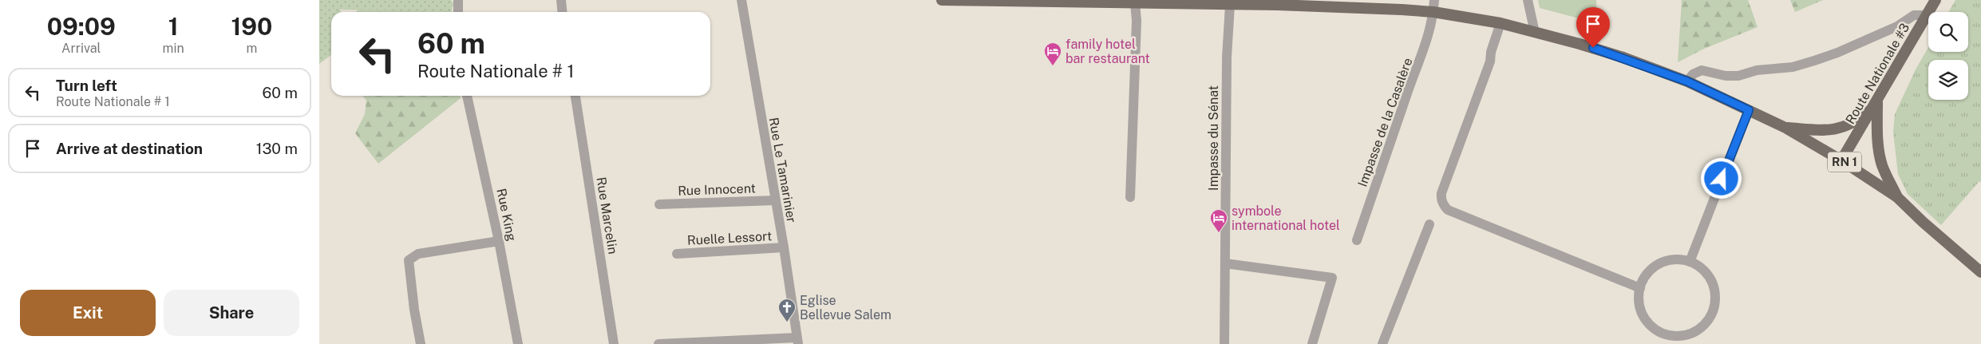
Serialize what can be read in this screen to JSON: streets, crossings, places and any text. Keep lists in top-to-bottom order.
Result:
{
  "streets": {
    "main road": ["Route Nationale #3", "RN 1"],
    "street": [
      "Impasse de la Casalère",
      "Impasse du Sénat",
      "Rue Le Tamarinier",
      "Rue Innocent",
      "Rue King",
      "Rue Marcelin",
      "Ruelle Lessort"
    ]
  },
  "crossings": [
    ["Route Nationale #3", "RN 1"],
    ["Impasse de la Casalère", "RN 1"],
    ["Impasse du Sénat", "RN 1"],
    ["Rue Le Tamarinier", "Rue Innocent"],
    ["Rue Le Tamarinier", "Ruelle Lessort"]
  ],
  "places": {
    "hotel": ["family hotel bar restaurant", "symbole international hotel"],
    "church": ["Eglise Bellevue Salem"]
  },
  "page": {
    "eta": [
      "09:09",
      "Arrival",
      "1",
      "min",
      "190",
      "m"
    ],
    "turn": ["60 m", "Route Nationale # 1"],
    "list": [
      {
        "name": "Turn left",
        "note": "Route Nationale # 1",
        "value": "60 m"
      },
      {
        "name": "Arrive at destination",
        "value": "130 m"
      }
    ],
    "buttons": ["Exit", "Share"]
  }
}
